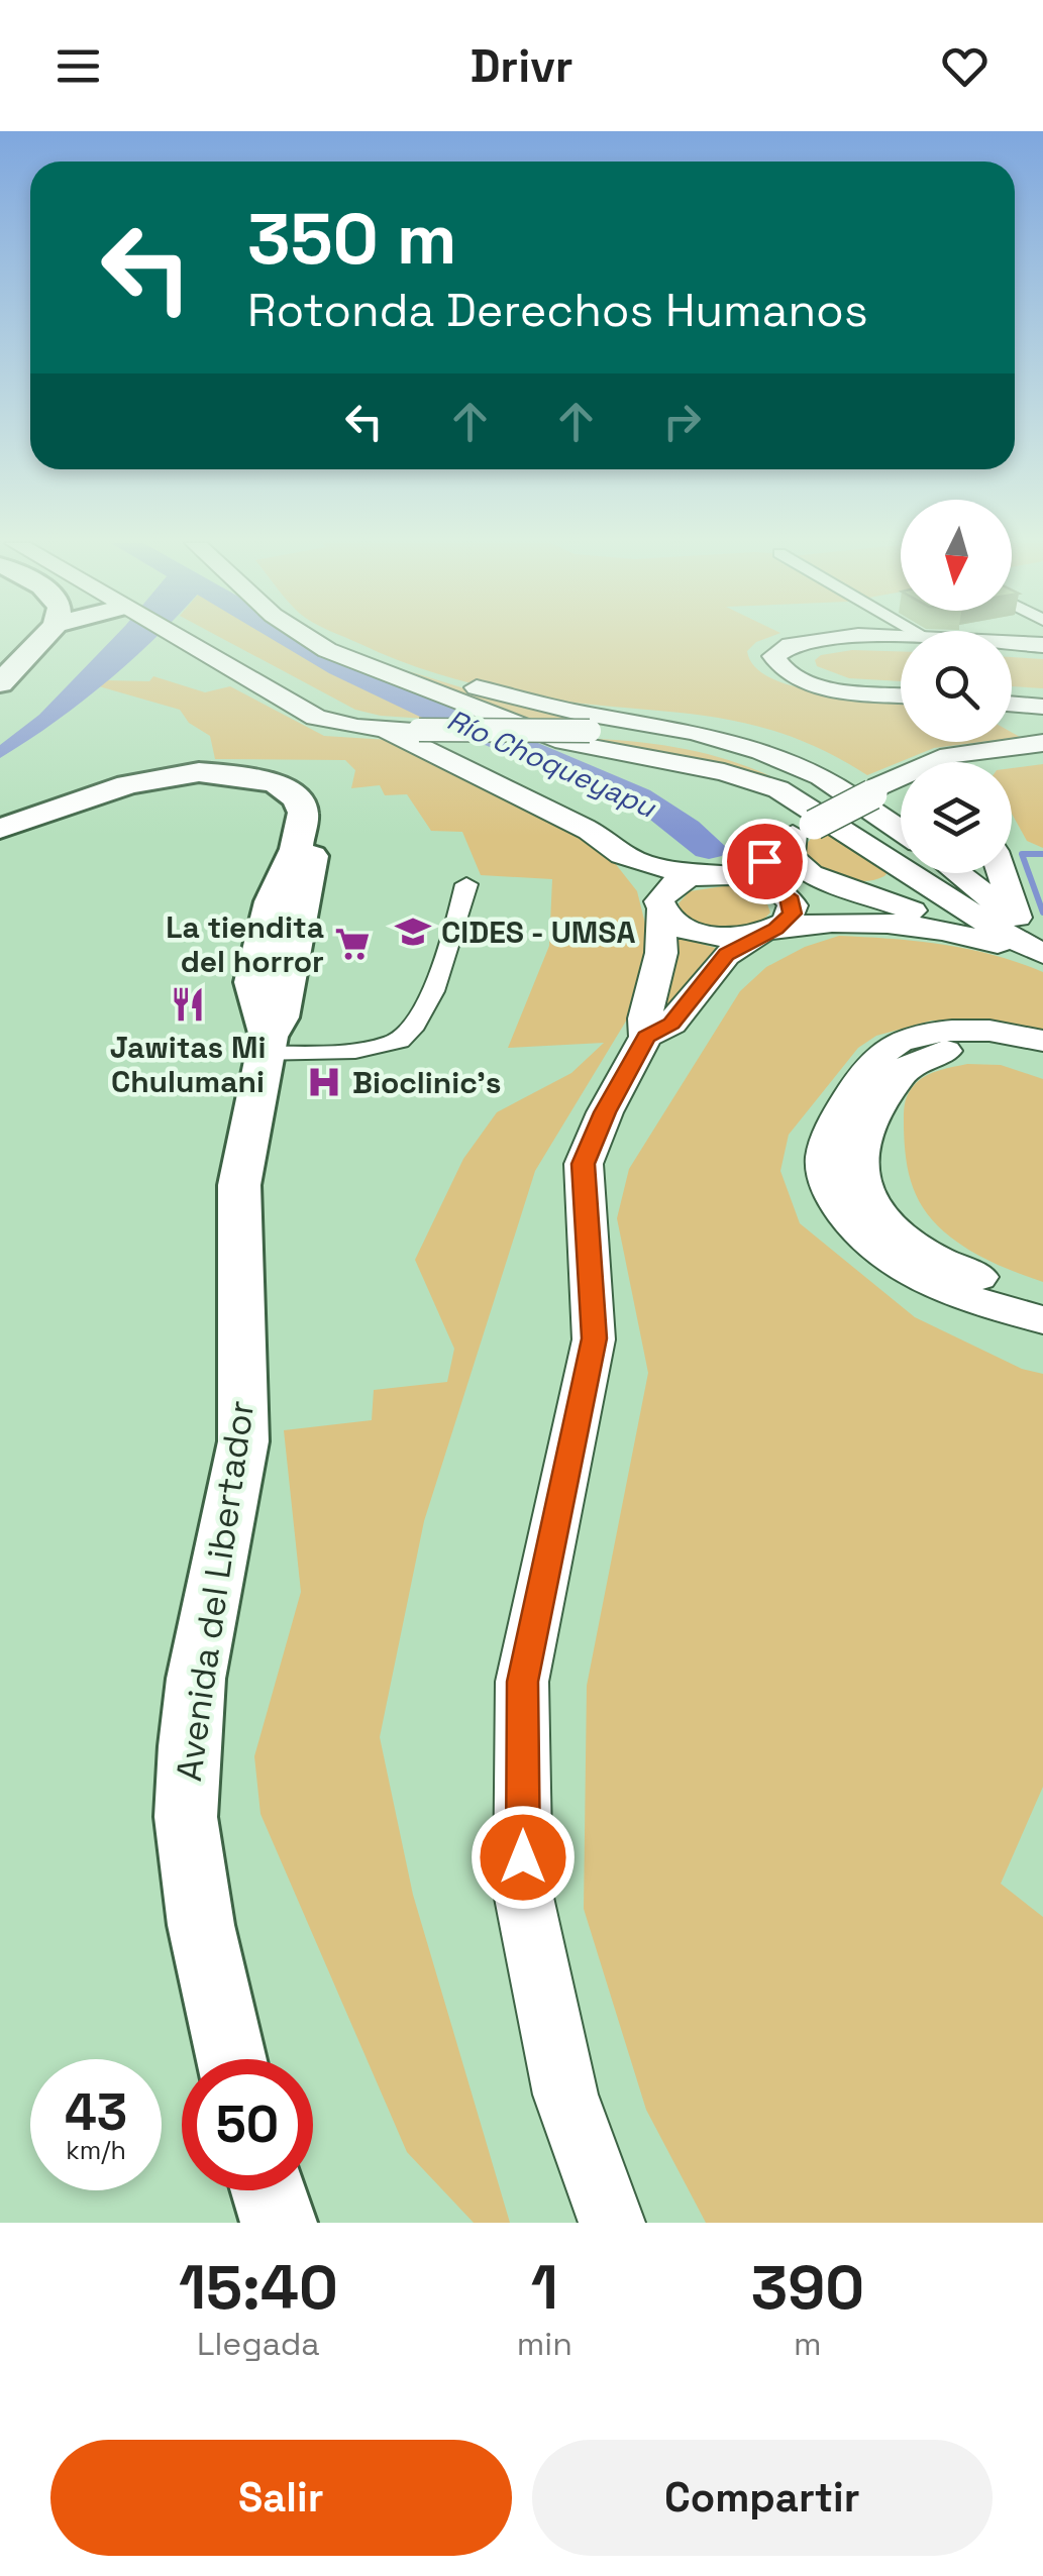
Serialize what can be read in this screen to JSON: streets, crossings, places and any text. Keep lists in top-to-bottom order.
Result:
{
  "streets": {
    "main road": ["Avenida del Libertador"]
  },
  "water": ["Río Choqueyapu"],
  "places": {
    "school or university": ["CIDES - UMSA"],
    "supermarket": ["La tiendita del horror"],
    "restaurant": ["Jawitas Mi Chulumani"],
    "hospital": ["Bioclinic's"]
  },
  "north": "bottom",
  "page": {
    "header": "Drivr",
    "turn": ["350 m", "Rotonda Derechos Humanos"],
    "speed": "43 km/h",
    "limit": "50",
    "eta": [
      "15:40",
      "Llegada",
      "1",
      "min",
      "390",
      "m"
    ],
    "buttons": ["Salir", "Compartir"]
  }
}
